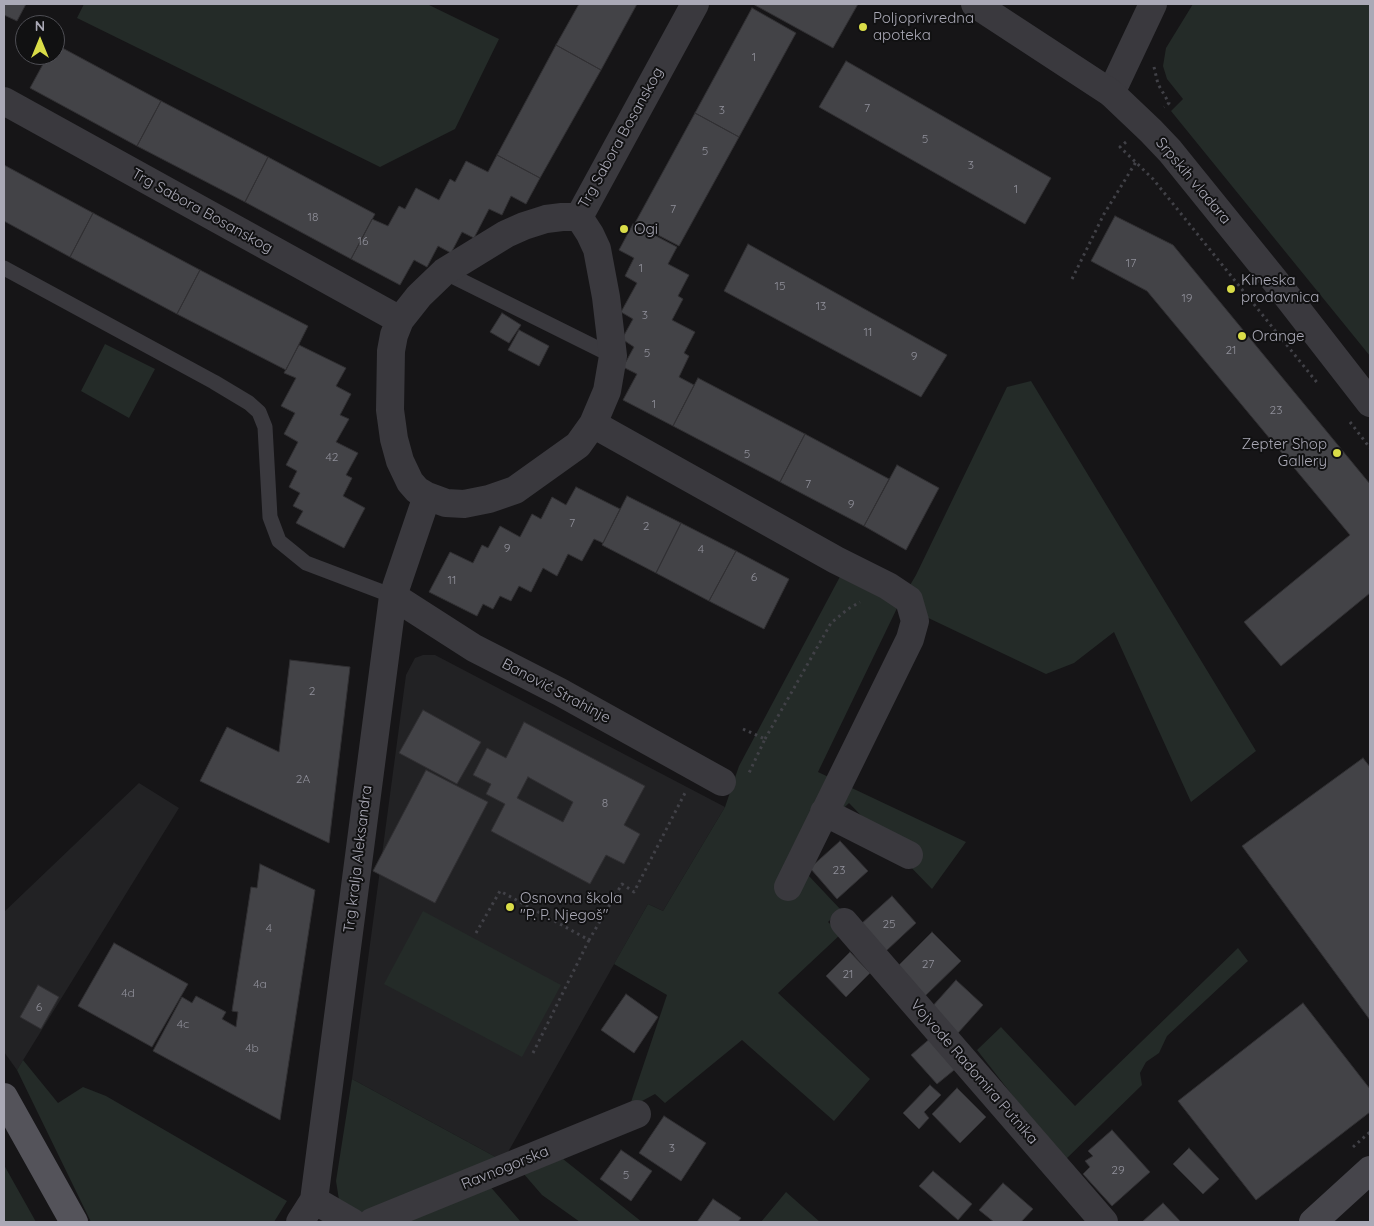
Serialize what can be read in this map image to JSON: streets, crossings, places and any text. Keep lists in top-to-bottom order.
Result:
{
  "streets": {
    "street": [
      "Trg Sabora Bosanskog",
      "Srpskih vladara",
      "Banović Strahinje",
      "Trg kralja Aleksandra",
      "Vojvode Radomira Putnika",
      "Ravnogorska"
    ]
  },
  "crossings": [
    ["Trg Sabora Bosanskog", "Trg kralja Aleksandra"],
    ["Banović Strahinje", "Trg kralja Aleksandra"]
  ],
  "places": [
    "Poljoprivredna apoteka",
    "Ogi",
    "Kineska prodavnica",
    "Orange",
    "Zepter Shop Gallery",
    "Osnovna škola \"P. P. Njegoš\""
  ],
  "house_numbers": [
    "1",
    "7",
    "3",
    "5",
    "5",
    "3",
    "1",
    "7",
    "18",
    "16",
    "17",
    "1",
    "15",
    "19",
    "13",
    "3",
    "11",
    "21",
    "5",
    "9",
    "1",
    "23",
    "5",
    "42",
    "7",
    "9",
    "7",
    "2",
    "9",
    "4",
    "6",
    "11",
    "2",
    "2A",
    "8",
    "23",
    "25",
    "4",
    "27",
    "21",
    "4a",
    "4d",
    "6",
    "4c",
    "4b",
    "3",
    "29",
    "5"
  ],
  "north": "top"
}
